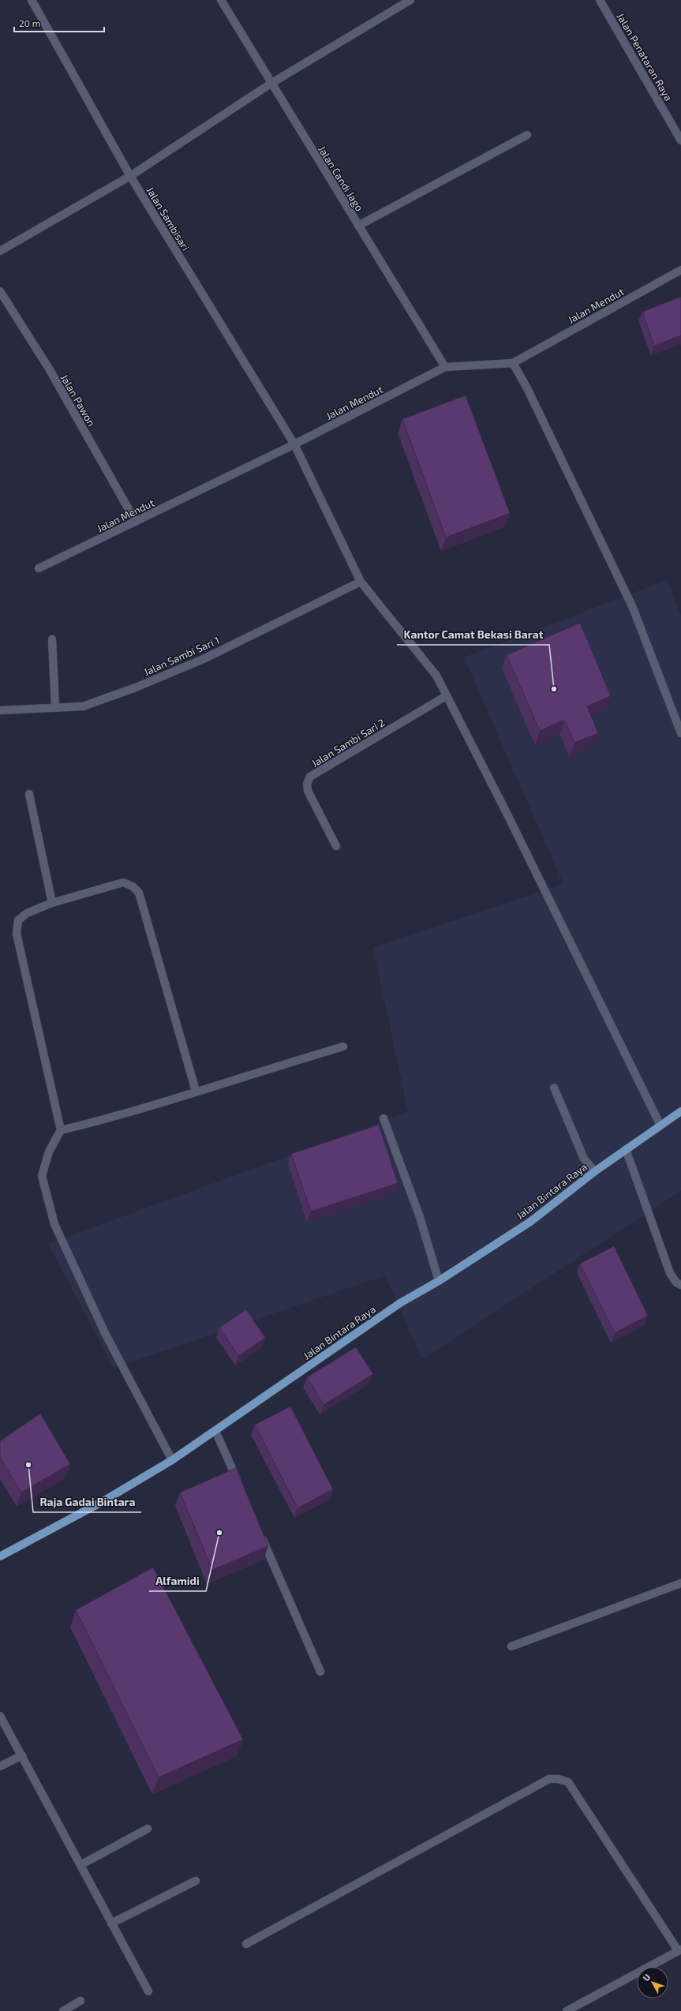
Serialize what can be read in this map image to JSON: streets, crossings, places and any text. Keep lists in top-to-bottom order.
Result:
{
  "streets": {
    "main road": ["Jalan Bintara Raya"],
    "street": [
      "Jalan Penataran Raya",
      "Jalan Candi Jago",
      "Jalan Sambisari",
      "Jalan Mendut",
      "Jalan Pawon",
      "Jalan Sambi Sari 1",
      "Jalan Sambi Sari 2"
    ]
  },
  "crossings": [
    ["Jalan Candi Jago", "Jalan Mendut"],
    ["Jalan Sambisari", "Jalan Mendut"],
    ["Jalan Sambisari", "Jalan Sambi Sari 1"],
    ["Jalan Sambisari", "Jalan Sambi Sari 2"],
    ["Jalan Sambisari", "Jalan Bintara Raya"],
    ["Jalan Mendut", "Jalan Pawon"]
  ],
  "places": ["Kantor Camat Bekasi Barat", "Raja Gadai Bintara", "Alfamidi"],
  "scale_bar": "20 m",
  "north": "top left"
}
